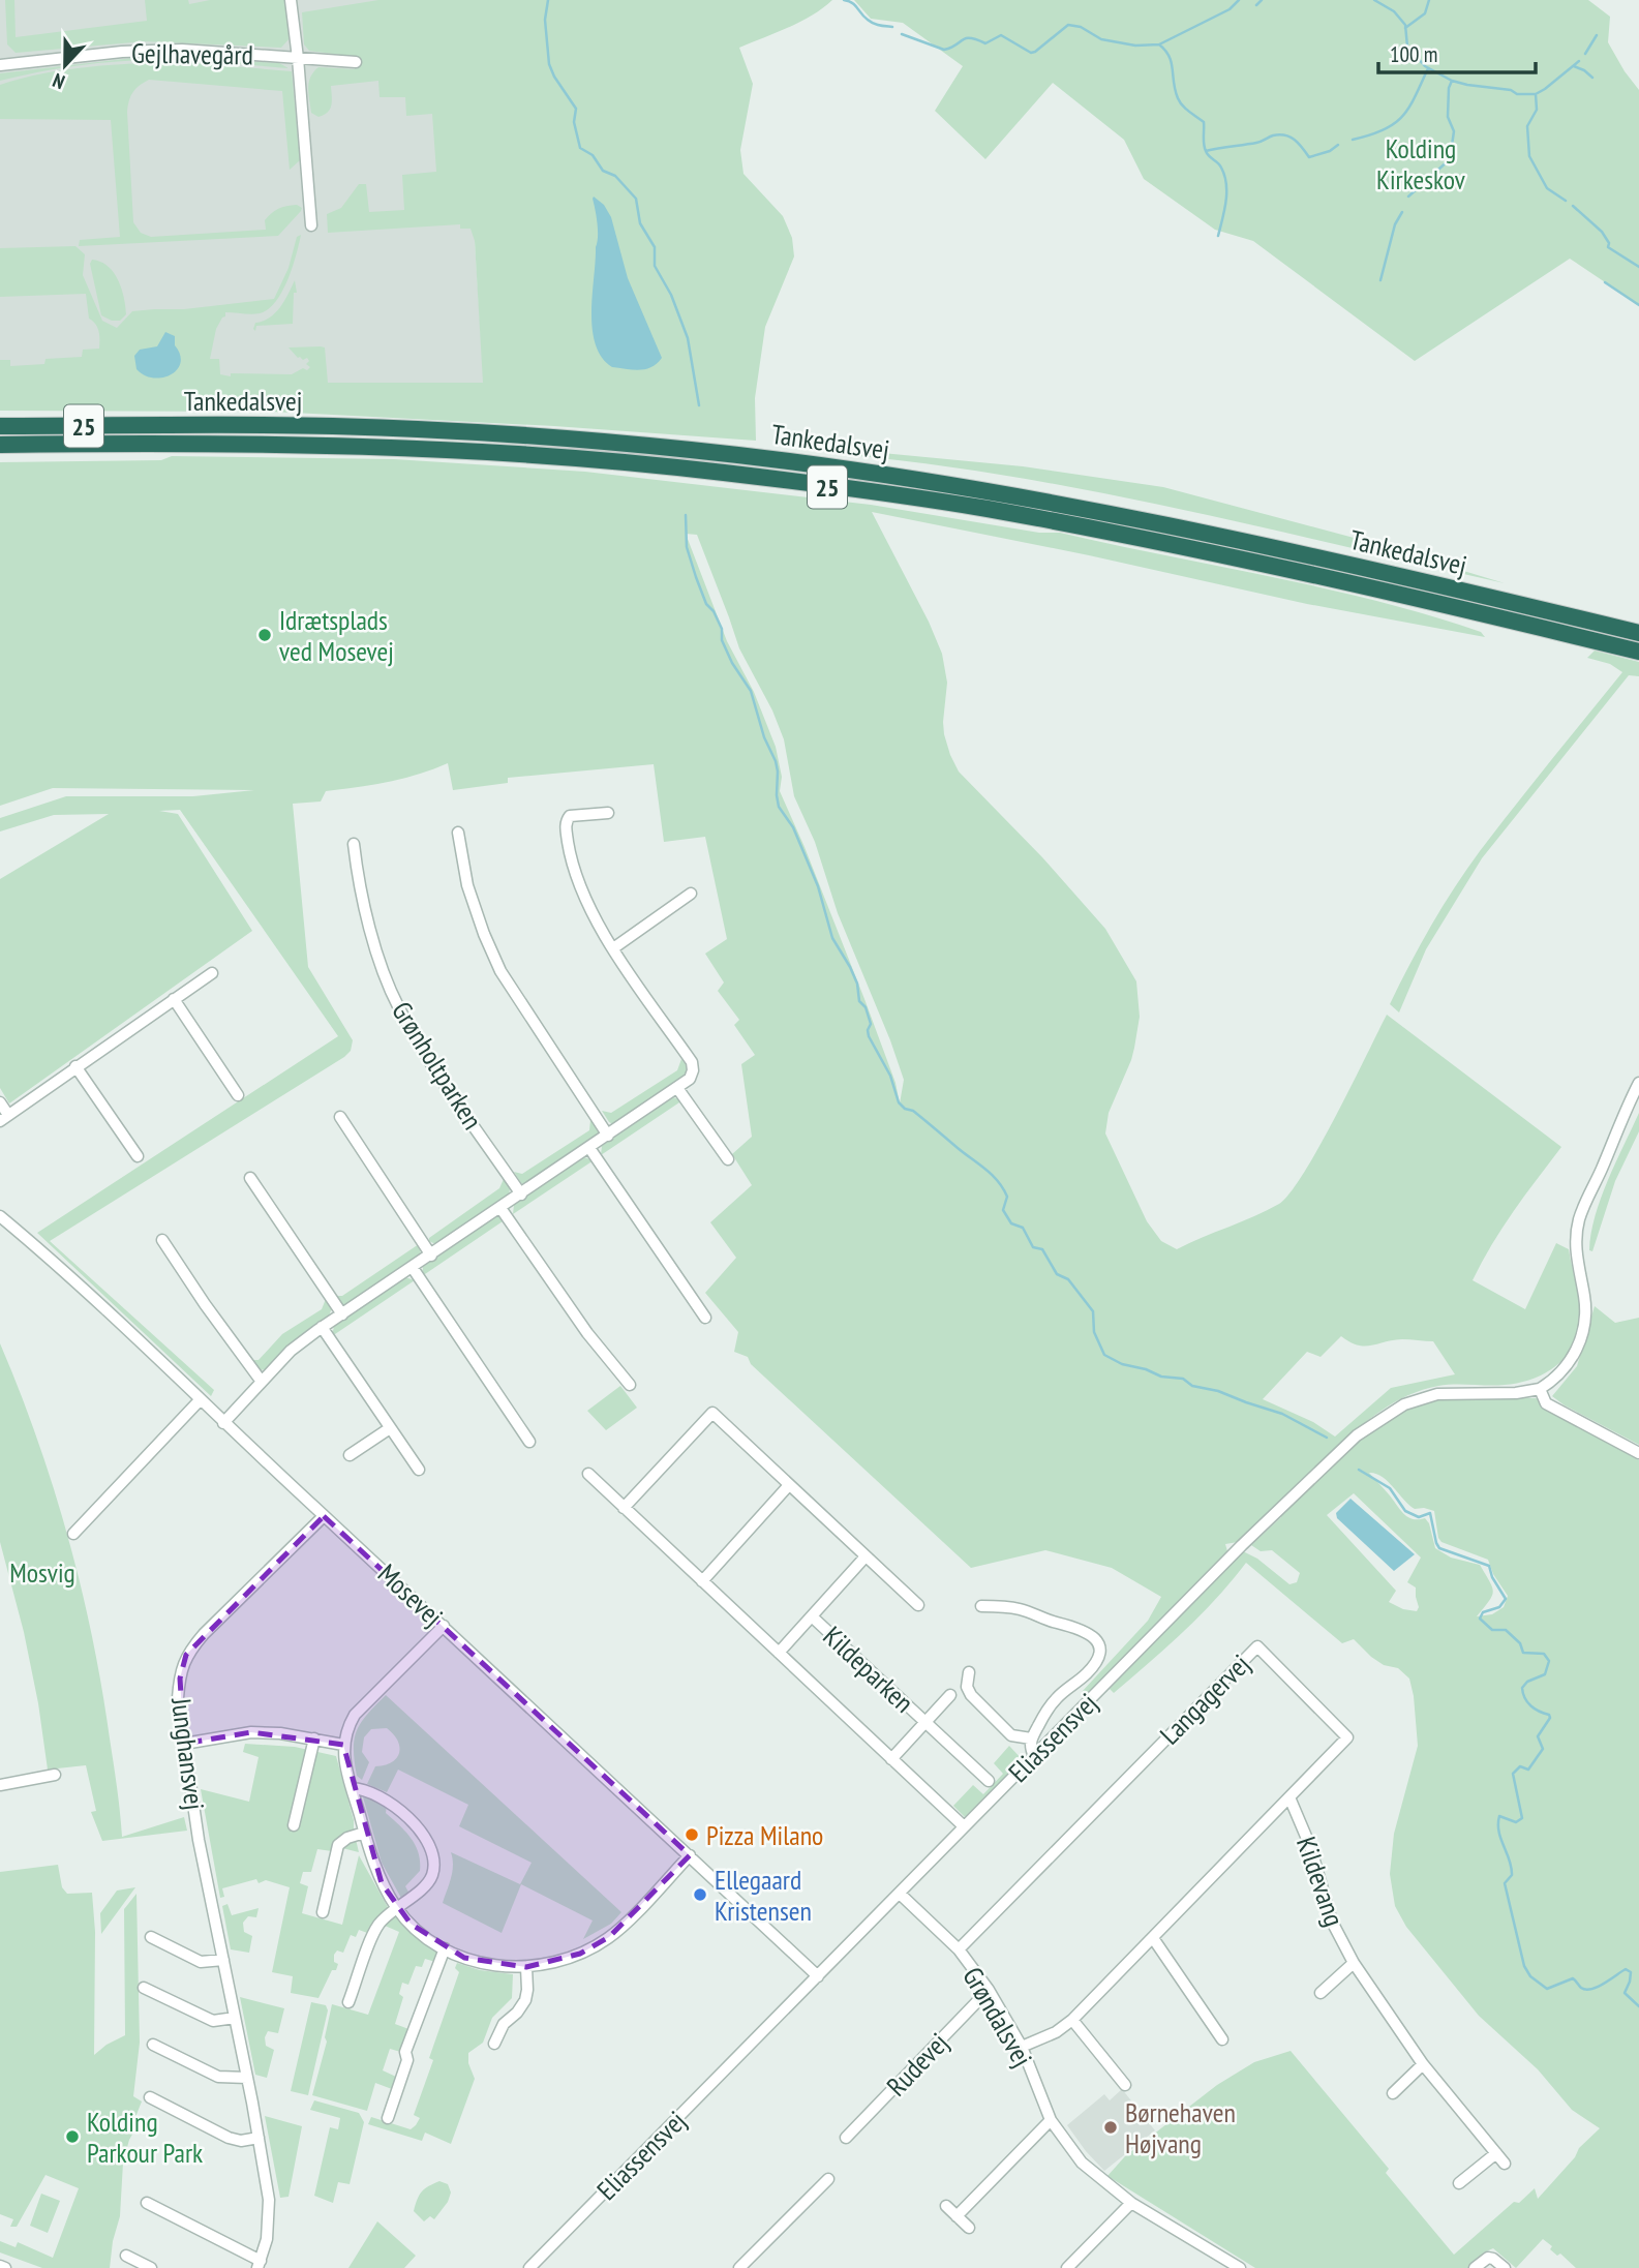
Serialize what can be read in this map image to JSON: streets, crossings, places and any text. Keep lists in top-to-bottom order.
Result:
{
  "streets": {
    "highway": ["Tankedalsvej", "25"],
    "street": [
      "Gejlhavegård",
      "Grønholtparken",
      "Mosevej",
      "Kildeparken",
      "Langagervej",
      "Eliassensvej",
      "Junghansvej",
      "Kildevang",
      "Grøndalsvej",
      "Rudevej"
    ]
  },
  "crossings": [
    ["Mosevej", "Eliassensvej"],
    ["Mosevej", "Junghansvej"],
    ["Kildeparken", "Eliassensvej"],
    ["Langagervej", "Kildevang"],
    ["Langagervej", "Grøndalsvej"],
    ["Eliassensvej", "Grøndalsvej"],
    ["Grøndalsvej", "Rudevej"]
  ],
  "parks": ["Kolding Kirkeskov", "Mosvig"],
  "places": [
    "Idrætsplads ved Mosevej",
    "Pizza Milano",
    "Ellegaard Kristensen",
    "Børnehaven Højvang",
    "Kolding Parkour Park"
  ],
  "scale_bar": "100 m",
  "north": "bottom"
}
